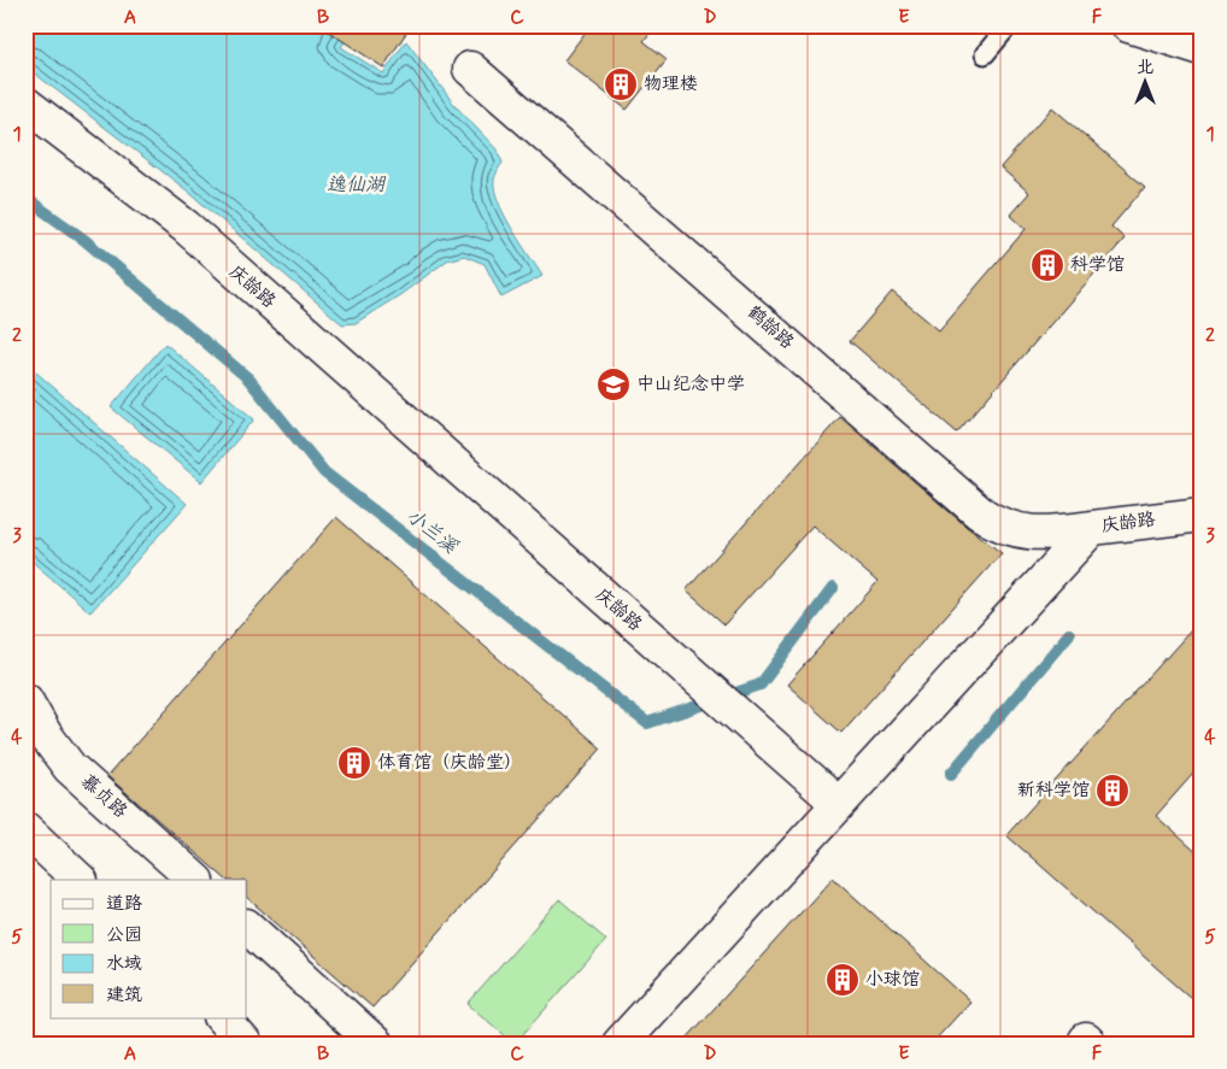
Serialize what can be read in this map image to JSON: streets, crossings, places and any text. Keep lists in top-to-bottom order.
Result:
{
  "streets": {
    "street": ["庆龄路", "鹤龄路", "慕贞路"]
  },
  "crossings": [
    ["庆龄路", "鹤龄路"]
  ],
  "water": ["逸仙湖", "小兰溪"],
  "places": {
    "building": [
      "物理楼",
      "科学馆",
      "体育馆（庆龄堂）",
      "新科学馆",
      "小球馆"
    ],
    "school or university": ["中山纪念中学"]
  },
  "legend": [
    "道路",
    "公园",
    "水域",
    "建筑"
  ],
  "north": "top",
  "grid": {
    "columns": [
      "A",
      "B",
      "C",
      "D",
      "E",
      "F"
    ],
    "rows": [
      "1",
      "2",
      "3",
      "4",
      "5"
    ]
  }
}
